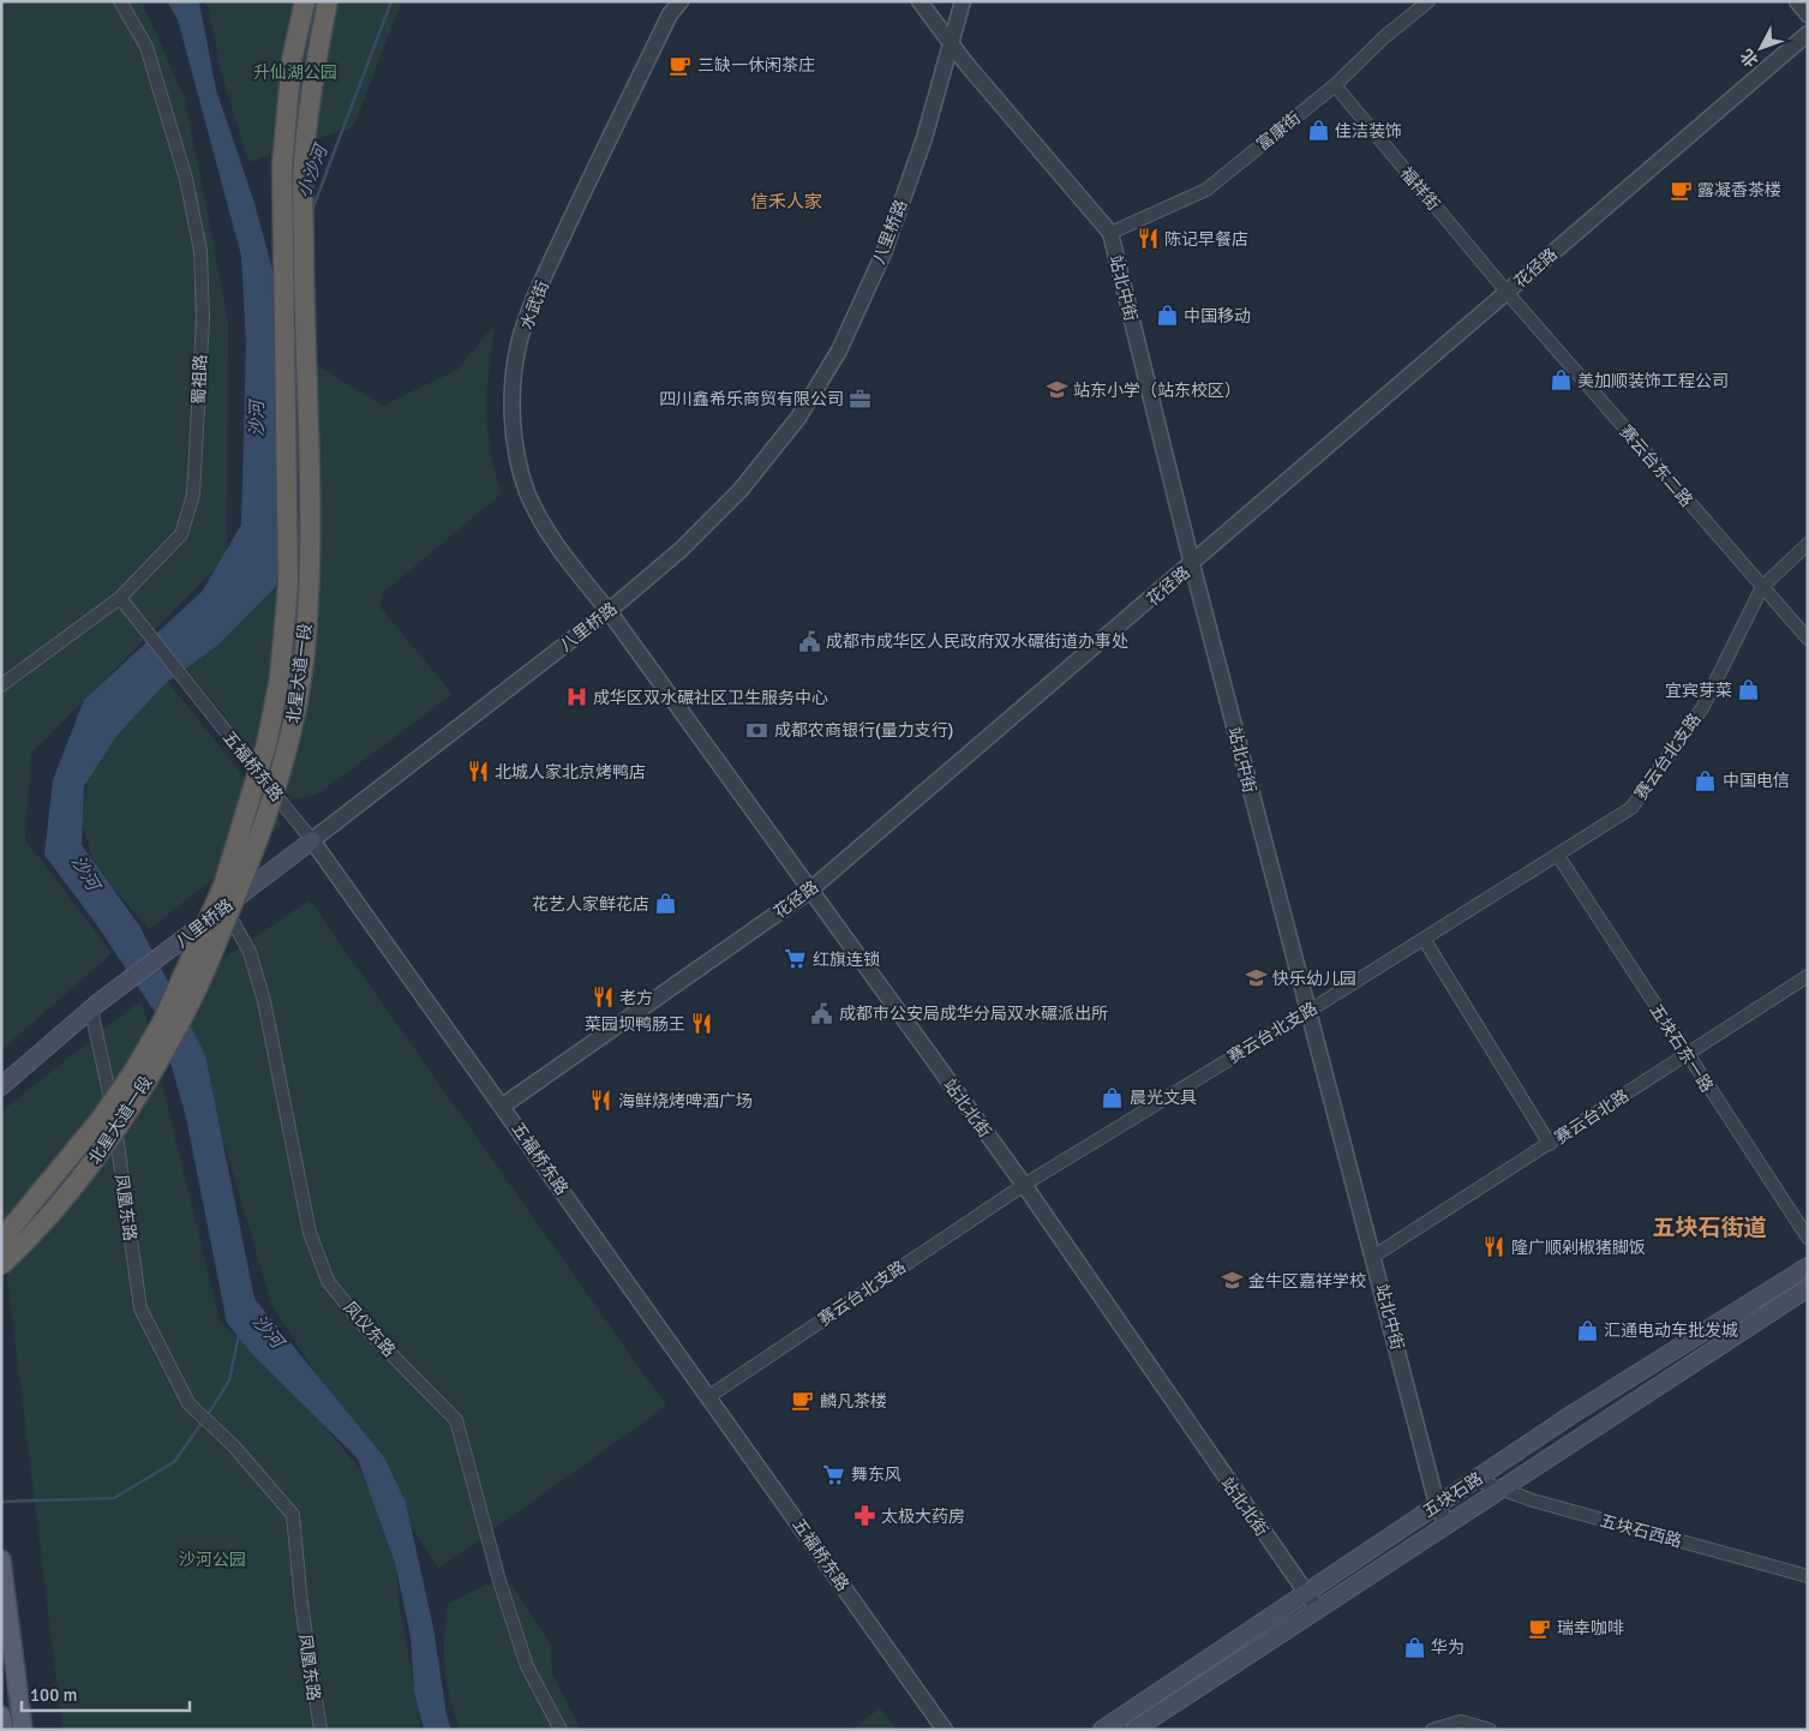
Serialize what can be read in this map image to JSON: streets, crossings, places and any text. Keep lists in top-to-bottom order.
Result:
{
  "streets": {
    "highway": ["北星大道一段"],
    "main road": ["八里桥路", "五块石路"],
    "street": [
      "富康街",
      "福祥街",
      "花径路",
      "站北中街",
      "水武街",
      "蜀祖路",
      "赛云台东二路",
      "赛云台北支路",
      "五福桥东路",
      "五块石东一路",
      "站北北街",
      "赛云台北路",
      "凤凰东路",
      "凤仪东路",
      "五块石西路"
    ]
  },
  "crossings": [
    ["富康街", "福祥街"],
    ["富康街", "站北中街"],
    ["福祥街", "花径路"],
    ["福祥街", "赛云台东二路"],
    ["八里桥路", "站北中街"],
    ["八里桥路", "水武街"],
    ["八里桥路", "五福桥东路"],
    ["八里桥路", "站北北街"],
    ["八里桥路", "凤凰东路"],
    ["八里桥路", "凤仪东路"],
    ["花径路", "站北中街"],
    ["花径路", "赛云台东二路"],
    ["花径路", "五福桥东路"],
    ["花径路", "站北北街"],
    ["站北中街", "赛云台北支路"],
    ["站北中街", "赛云台北路"],
    ["站北中街", "五块石路"],
    ["水武街", "站北北街"],
    ["蜀祖路", "五福桥东路"],
    ["赛云台东二路", "赛云台北支路"],
    ["赛云台北支路", "五福桥东路"],
    ["赛云台北支路", "五块石东一路"],
    ["赛云台北支路", "站北北街"],
    ["五块石东一路", "赛云台北路"],
    ["站北北街", "五块石路"],
    ["五块石路", "五块石西路"]
  ],
  "districts": ["信禾人家", "五块石街道"],
  "water": ["小沙河", "沙河"],
  "parks": ["升仙湖公园", "沙河公园"],
  "places": {
    "cafe": [
      "三缺一休闲茶庄",
      "露凝香茶楼",
      "麟凡茶楼",
      "瑞幸咖啡"
    ],
    "shop": [
      "佳洁装饰",
      "中国移动",
      "美加顺装饰工程公司",
      "宜宾芽菜",
      "中国电信",
      "花艺人家鲜花店",
      "晨光文具",
      "汇通电动车批发城",
      "华为"
    ],
    "restaurant": [
      "陈记早餐店",
      "北城人家北京烤鸭店",
      "老方",
      "菜园坝鸭肠王",
      "海鲜烧烤啤酒广场",
      "隆广顺剁椒猪脚饭"
    ],
    "school or university": ["站东小学（站东校区）", "快乐幼儿园", "金牛区嘉祥学校"],
    "office": ["四川鑫希乐商贸有限公司"],
    "public building": ["成都市成华区人民政府双水碾街道办事处", "成都市公安局成华分局双水碾派出所"],
    "hospital": ["成华区双水碾社区卫生服务中心"],
    "bank": ["成都农商银行(量力支行)"],
    "supermarket": ["红旗连锁", "舞东风"],
    "pharmacy": ["太极大药房"]
  },
  "scale_bar": "100 m",
  "north": "bottom left"
}
